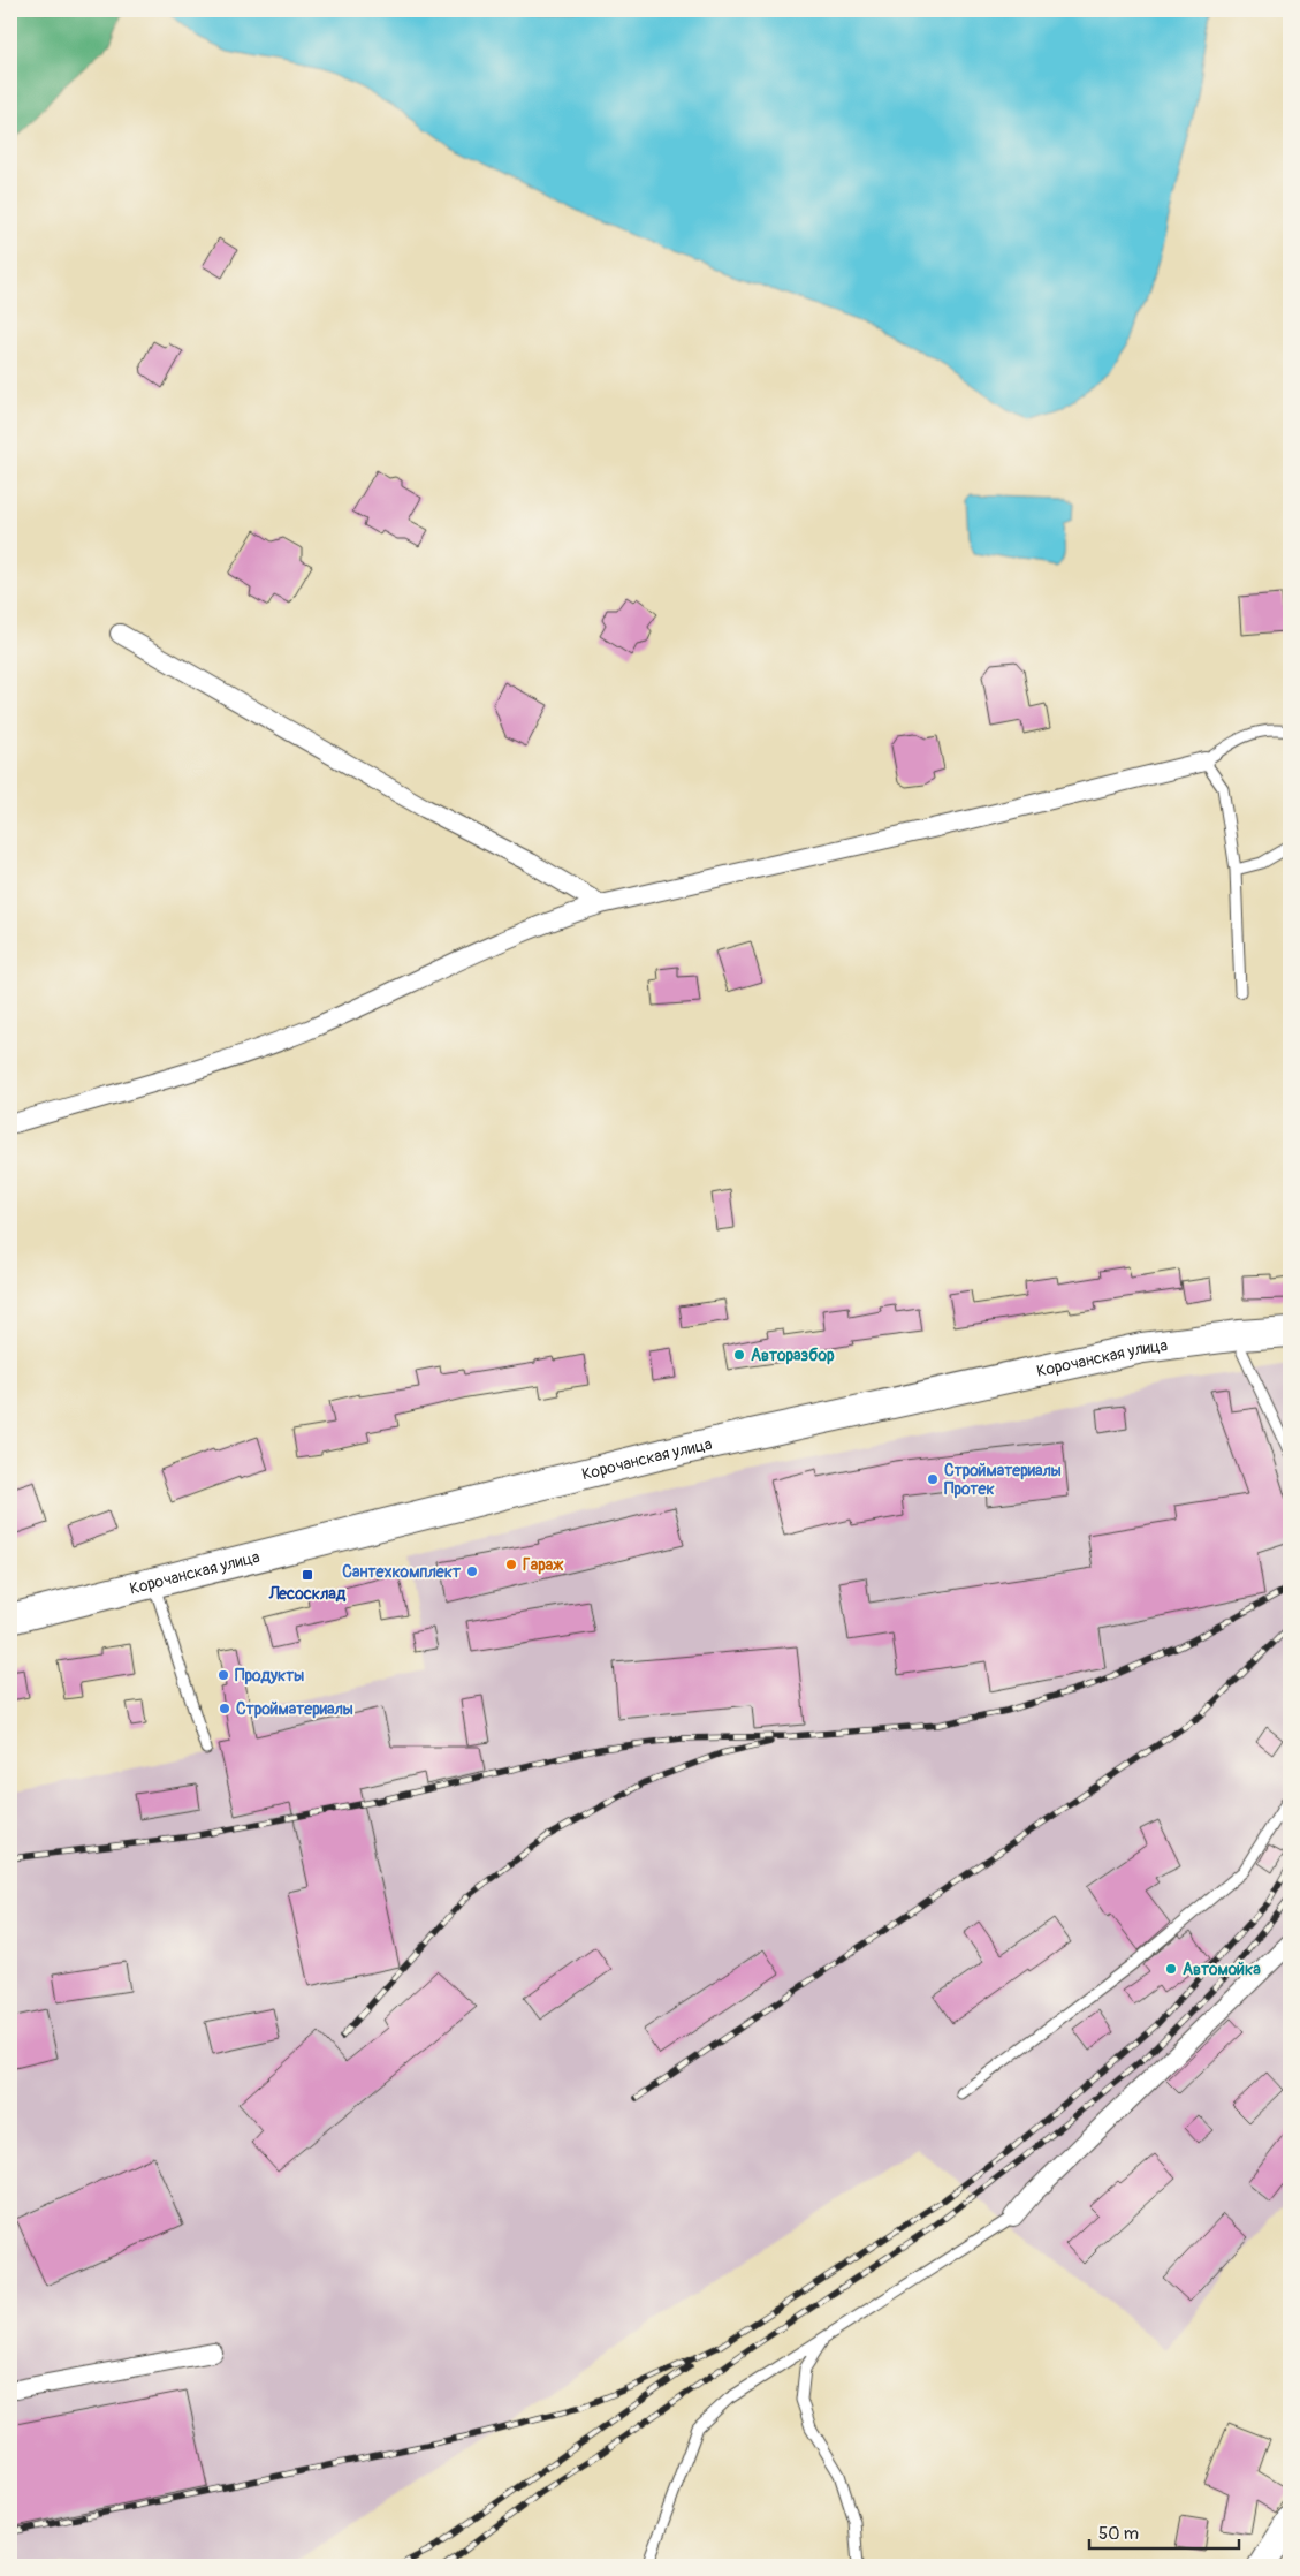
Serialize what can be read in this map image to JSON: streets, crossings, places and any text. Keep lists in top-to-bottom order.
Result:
{
  "streets": {
    "main road": ["Корочанская улица"]
  },
  "places": {
    "other": [
      "Авторазбор",
      "Стройматериалы Протек",
      "Гараж",
      "Сантехкомплект",
      "Продукты",
      "Стройматериалы",
      "Автомойка"
    ],
    "transit": ["Лесосклад"]
  },
  "scale_bar": "50 m"
}
